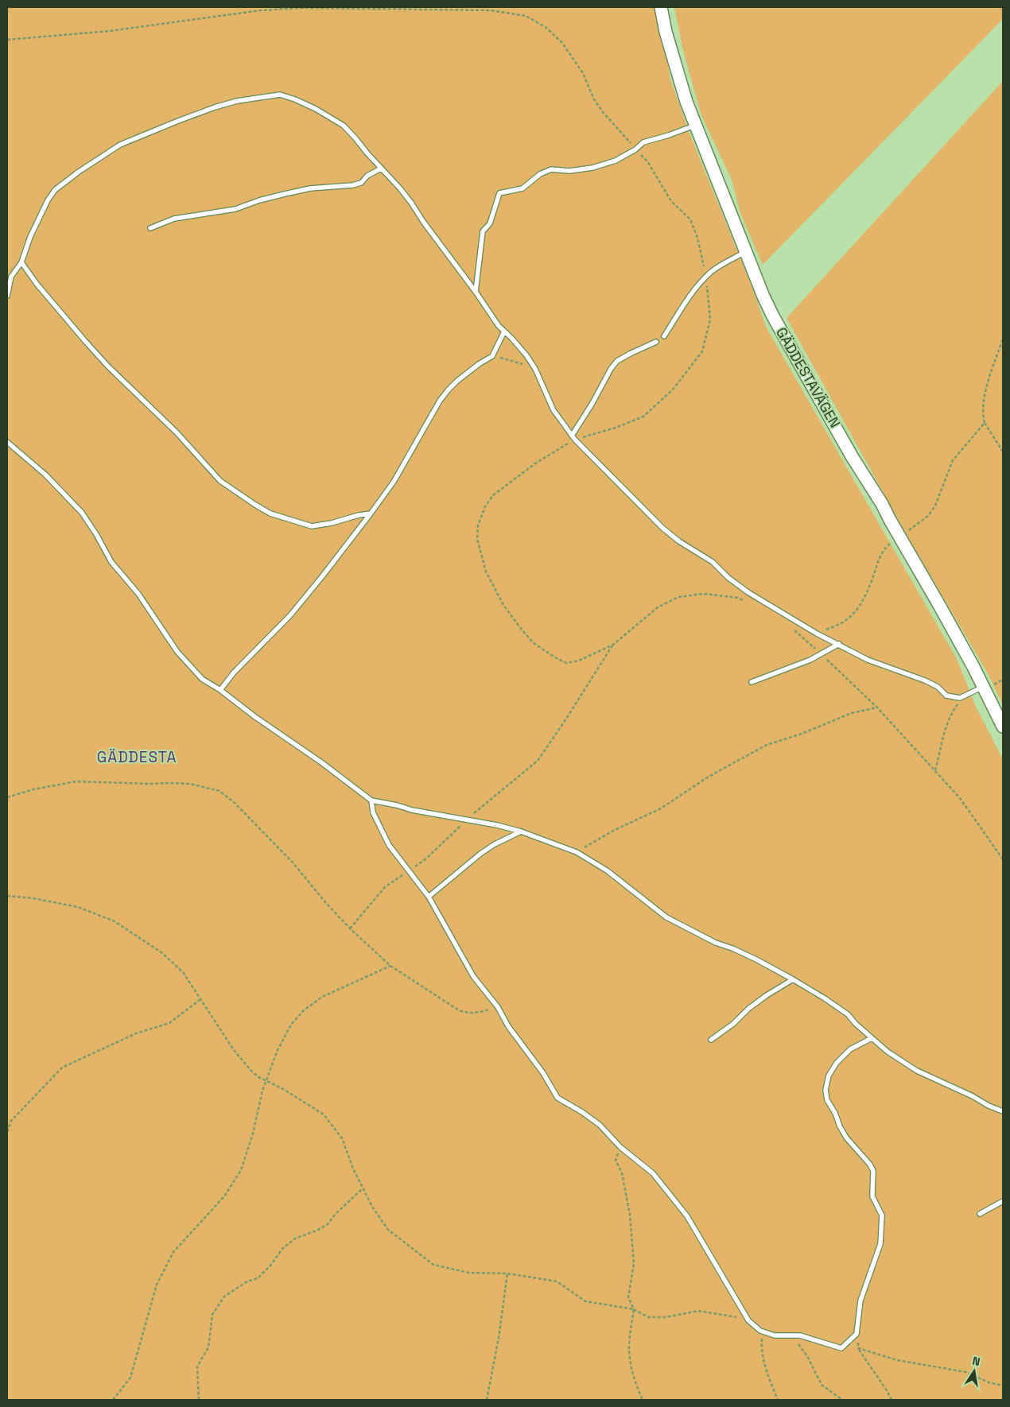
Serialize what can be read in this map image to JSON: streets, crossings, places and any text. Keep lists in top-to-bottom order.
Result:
{
  "streets": {
    "street": ["GÄDDESTAVÄGEN"]
  },
  "districts": ["GÄDDESTA"],
  "north": "top"
}
